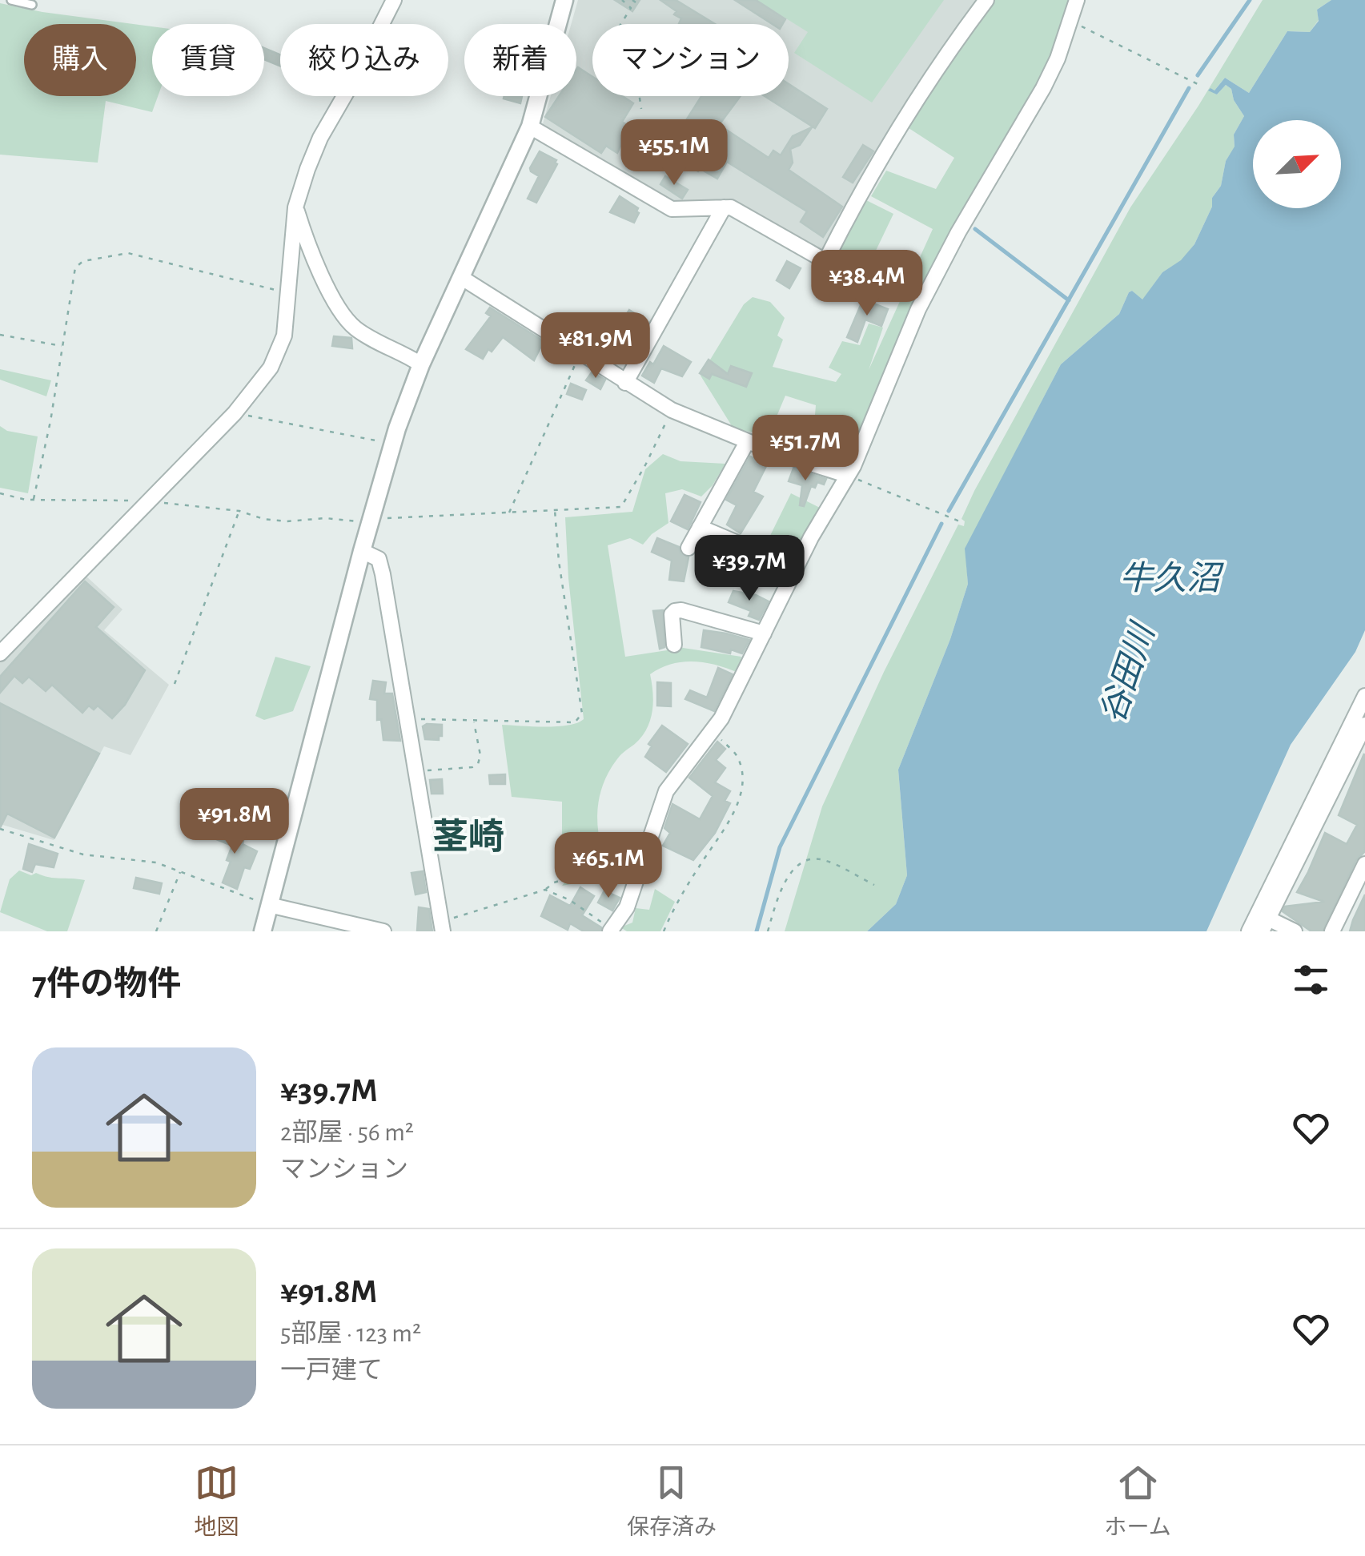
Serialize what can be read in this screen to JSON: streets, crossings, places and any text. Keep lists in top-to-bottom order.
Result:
{
  "districts": ["茎崎"],
  "water": ["牛久沼", "谷田川"],
  "north": "top right",
  "page": {
    "chip": [
      "購入",
      "賃貸",
      "絞り込み",
      "新着",
      "マンション"
    ],
    "price": [
      "¥55.1M",
      "¥38.4M",
      "¥81.9M",
      "¥51.7M",
      "¥39.7M",
      "¥91.8M",
      "¥65.1M"
    ],
    "heading": "7件の物件",
    "list": [
      {
        "name": "¥39.7M",
        "note": "2部屋 · 56 m² · マンション"
      },
      {
        "name": "¥91.8M",
        "note": "5部屋 · 123 m² · 一戸建て"
      }
    ],
    "tabs": ["地図", "保存済み", "ホーム"]
  }
}
